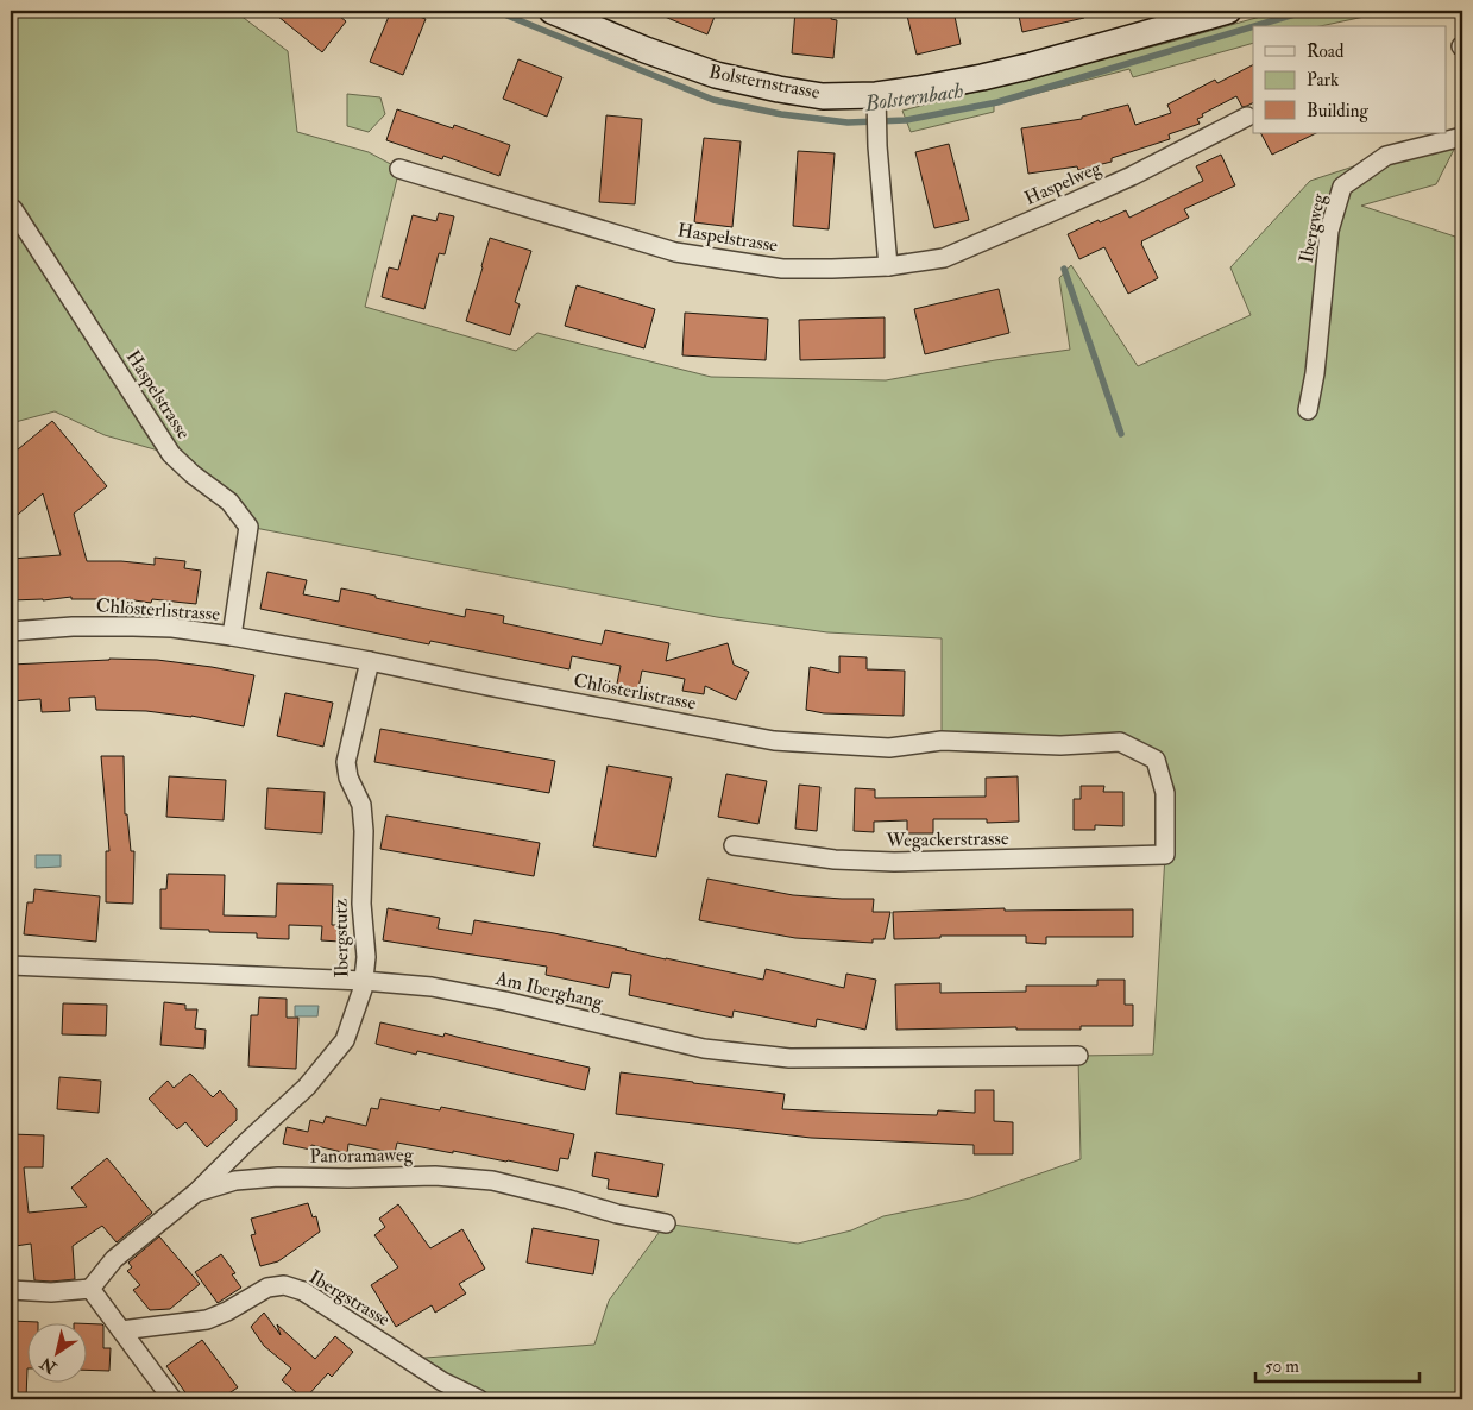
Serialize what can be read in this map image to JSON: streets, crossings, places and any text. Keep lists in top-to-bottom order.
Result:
{
  "streets": {
    "street": [
      "Bolsternstrasse",
      "Haspelweg",
      "Ibergweg",
      "Haspelstrasse",
      "Chlösterlistrasse",
      "Wegackerstrasse",
      "Ibergstutz",
      "Am Iberghang",
      "Panoramaweg",
      "Ibergstrasse"
    ]
  },
  "crossings": [
    ["Haspelweg", "Haspelstrasse"],
    ["Haspelstrasse", "Chlösterlistrasse"],
    ["Chlösterlistrasse", "Wegackerstrasse"],
    ["Chlösterlistrasse", "Ibergstutz"],
    ["Ibergstutz", "Am Iberghang"],
    ["Ibergstutz", "Panoramaweg"]
  ],
  "water": ["Bolsternbach"],
  "legend": ["Road", "Park", "Building"],
  "scale_bar": "50 m",
  "north": "bottom left"
}
